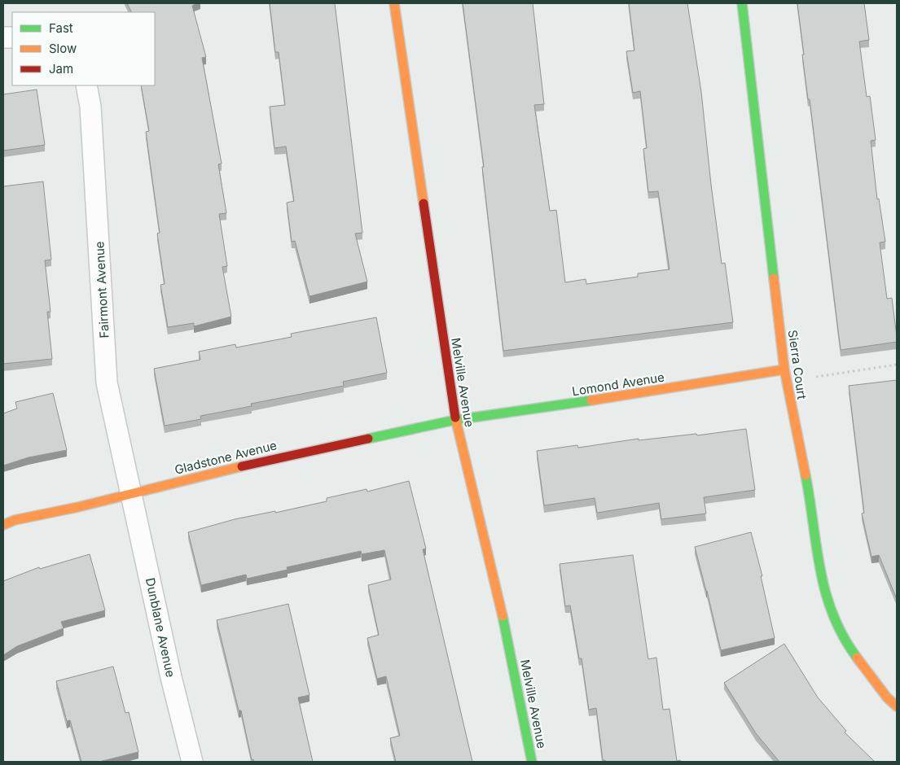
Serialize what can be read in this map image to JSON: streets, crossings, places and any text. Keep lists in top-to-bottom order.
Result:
{
  "streets": {
    "street": [
      "Fairmont Avenue",
      "Sierra Court",
      "Melville Avenue",
      "Lomond Avenue",
      "Gladstone Avenue",
      "Dunblane Avenue"
    ]
  },
  "crossings": [
    ["Fairmont Avenue", "Gladstone Avenue"],
    ["Fairmont Avenue", "Dunblane Avenue"],
    ["Sierra Court", "Lomond Avenue"],
    ["Melville Avenue", "Lomond Avenue"],
    ["Melville Avenue", "Gladstone Avenue"],
    ["Lomond Avenue", "Gladstone Avenue"],
    ["Gladstone Avenue", "Dunblane Avenue"]
  ],
  "legend": ["Fast", "Slow", "Jam"]
}
